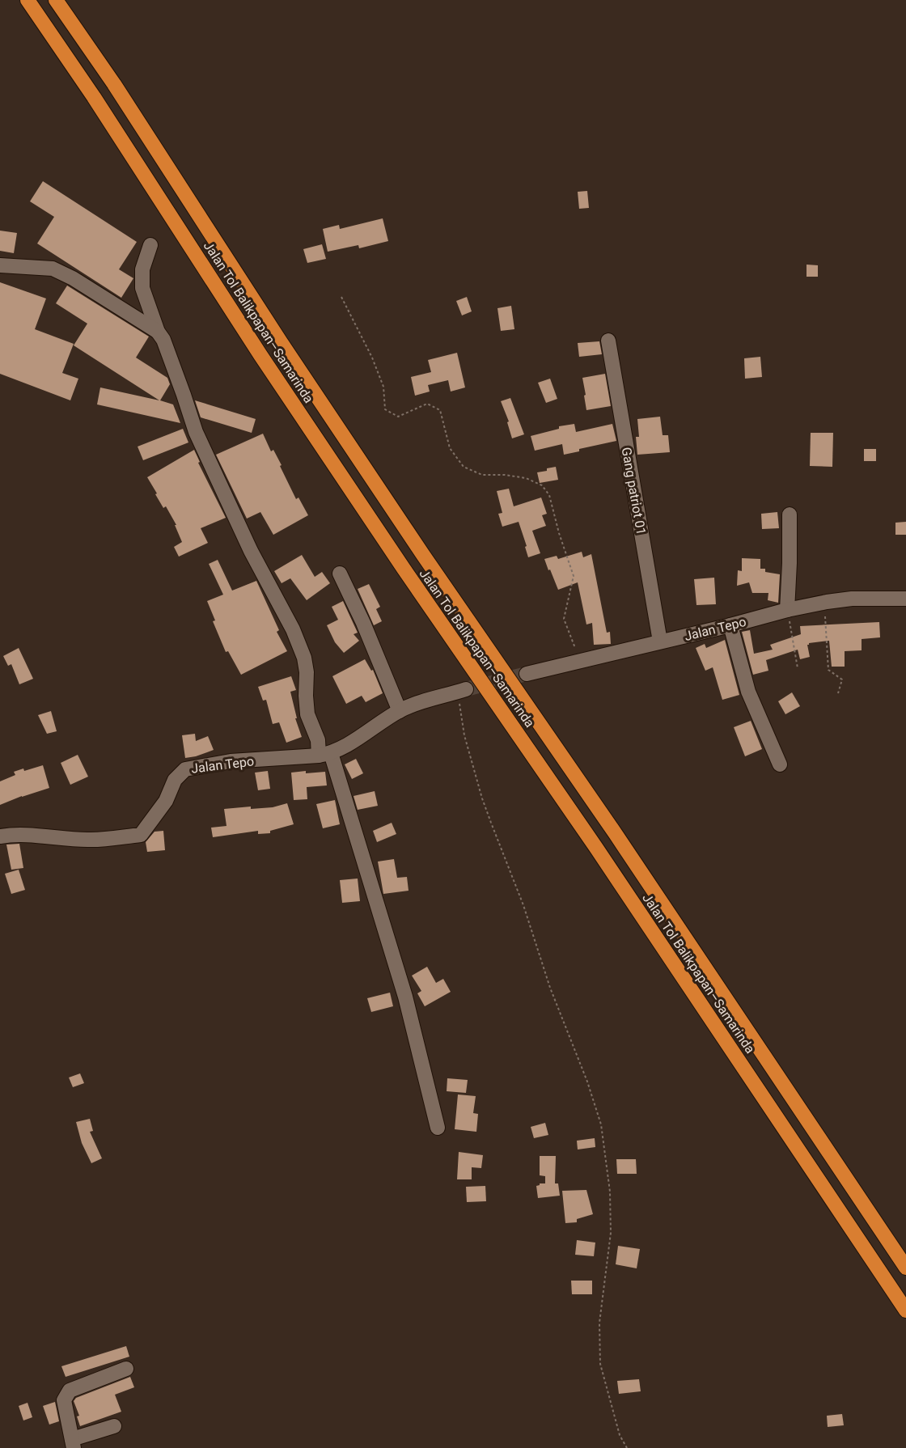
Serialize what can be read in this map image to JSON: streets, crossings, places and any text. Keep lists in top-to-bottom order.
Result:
{
  "streets": {
    "highway": ["Jalan Tol Balikpapan–Samarinda"],
    "street": ["Gang patriot 01", "Jalan Tepo"]
  },
  "crossings": [
    ["Gang patriot 01", "Jalan Tepo"]
  ]
}
